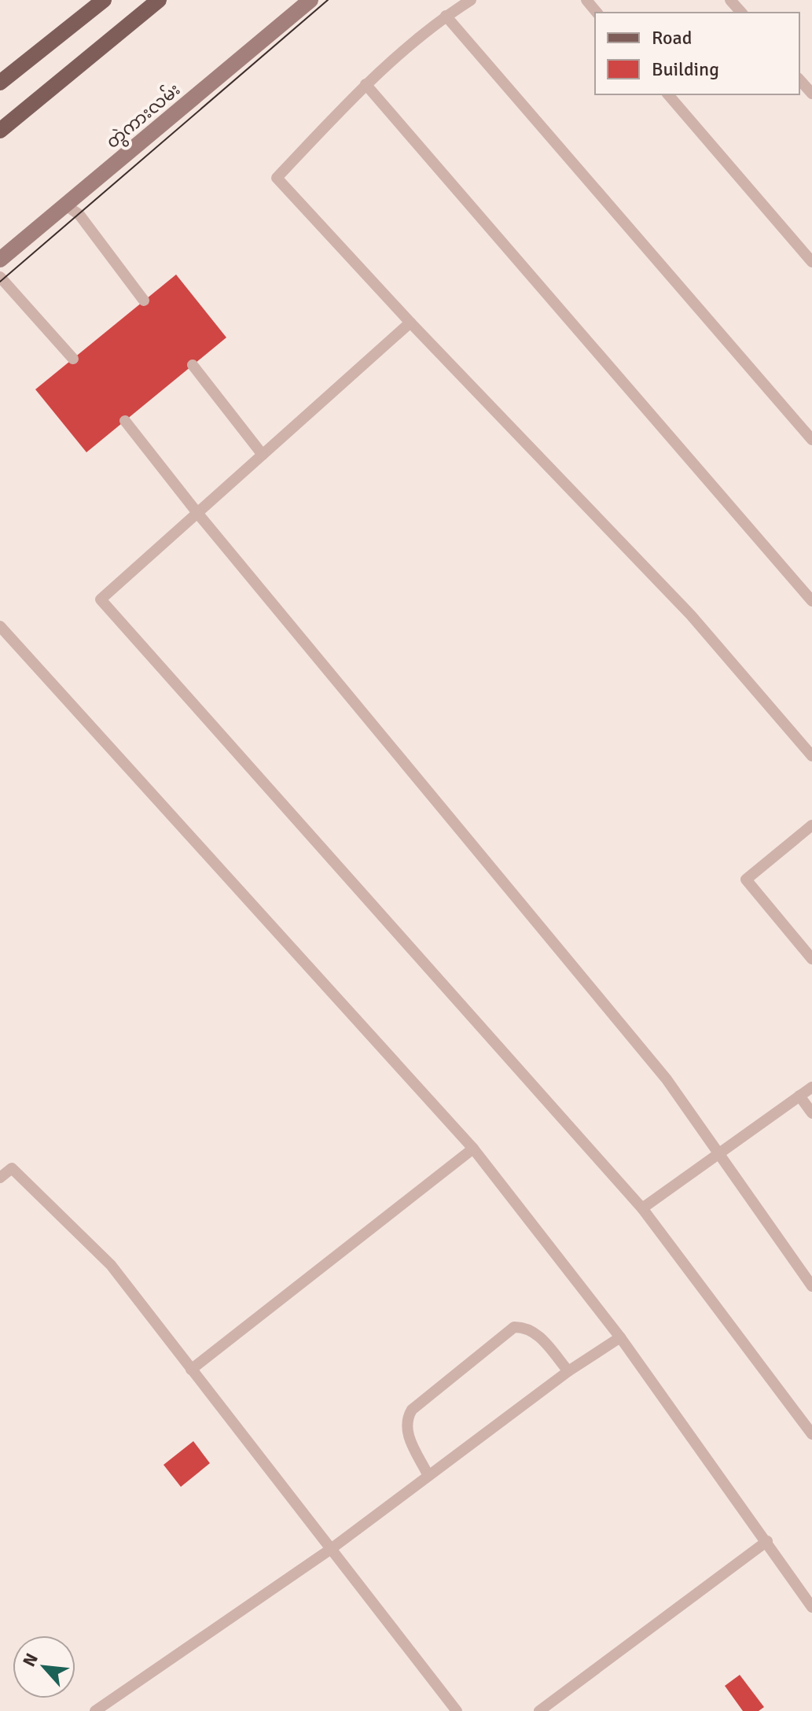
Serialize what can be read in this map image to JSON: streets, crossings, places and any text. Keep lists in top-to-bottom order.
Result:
{
  "streets": {
    "main road": ["တွဲကားလမ်း"]
  },
  "legend": ["Road", "Building"],
  "north": "top left"
}
